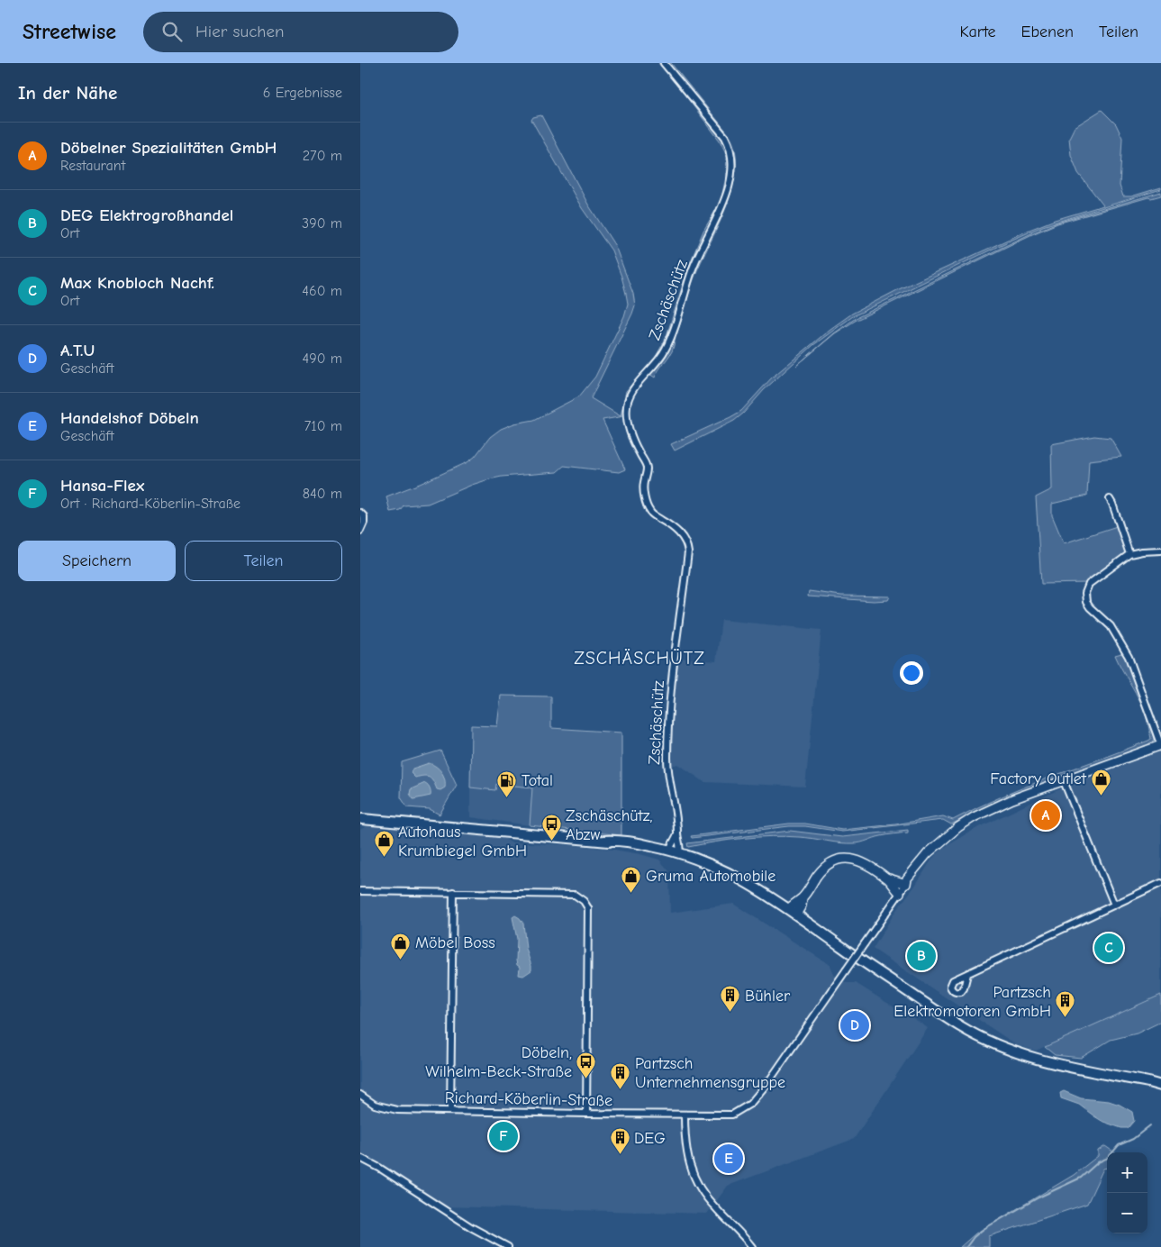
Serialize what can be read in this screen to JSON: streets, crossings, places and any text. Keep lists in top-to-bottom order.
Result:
{
  "streets": {
    "street": ["Zschäschütz", "Richard-Köberlin-Straße"]
  },
  "districts": ["ZSCHÄSCHÜTZ"],
  "places": {
    "shop": [
      "Factory Outlet",
      "Autohaus Krumbiegel GmbH",
      "Gruma Automobile",
      "Möbel Boss"
    ],
    "fuel station": ["Total"],
    "bus stop": ["Zschäschütz, Abzw", "Döbeln, Wilhelm-Beck-Straße"],
    "building": [
      "Bühler",
      "Partzsch Elektromotoren GmbH",
      "Partzsch Unternehmensgruppe",
      "DEG"
    ]
  },
  "page": {
    "header": "Streetwise",
    "search": "Hier suchen",
    "nav": ["Karte", "Ebenen", "Teilen"],
    "heading": ["In der Nähe", "6 Ergebnisse"],
    "list": [
      {
        "mark": "A",
        "name": "Döbelner Spezialitäten GmbH",
        "note": "Restaurant",
        "value": "270 m"
      },
      {
        "mark": "B",
        "name": "DEG Elektrogroßhandel",
        "note": "Ort",
        "value": "390 m"
      },
      {
        "mark": "C",
        "name": "Max Knobloch Nachf.",
        "note": "Ort",
        "value": "460 m"
      },
      {
        "mark": "D",
        "name": "A.T.U",
        "note": "Geschäft",
        "value": "490 m"
      },
      {
        "mark": "E",
        "name": "Handelshof Döbeln",
        "note": "Geschäft",
        "value": "710 m"
      },
      {
        "mark": "F",
        "name": "Hansa-Flex",
        "note": "Ort · Richard-Köberlin-Straße",
        "value": "840 m"
      }
    ],
    "buttons": ["Speichern", "Teilen"],
    "pins": [
      "A",
      "C",
      "B",
      "D",
      "F",
      "E"
    ],
    "map_buttons": ["+", "−"]
  }
}
